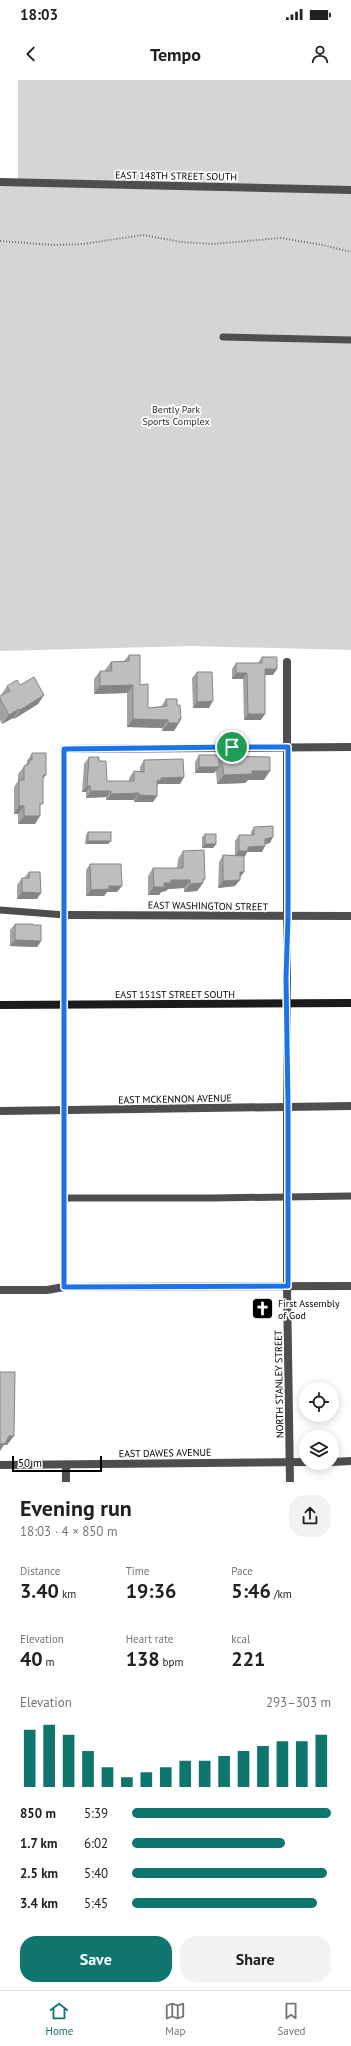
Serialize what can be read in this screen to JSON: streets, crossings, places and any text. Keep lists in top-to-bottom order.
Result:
{
  "streets": {
    "main road": ["EAST 151ST STREET SOUTH"],
    "street": [
      "EAST 148TH STREET SOUTH",
      "EAST WASHINGTON STREET",
      "EAST MCKENNON AVENUE",
      "NORTH STANLEY STREET",
      "EAST DAWES AVENUE"
    ]
  },
  "crossings": [
    ["EAST WASHINGTON STREET", "NORTH STANLEY STREET"],
    ["EAST 151ST STREET SOUTH", "NORTH STANLEY STREET"],
    ["EAST MCKENNON AVENUE", "NORTH STANLEY STREET"],
    ["NORTH STANLEY STREET", "EAST DAWES AVENUE"]
  ],
  "parks": ["Bently Park Sports Complex"],
  "places": {
    "church": ["First Assembly of God"]
  },
  "scale_bar": "50 m",
  "page": {
    "status": "18:03",
    "header": "Tempo",
    "scale": "50 m",
    "heading": ["Evening run", "18:03 · 4 × 850 m"],
    "stats": [
      ["Distance", "3.40 km"],
      ["Time", "19:36"],
      ["Pace", "5:46 /km"],
      ["Elevation", "40 m"],
      ["Heart rate", "138 bpm"],
      ["kcal", "221"]
    ],
    "chart": ["Elevation", "293–303 m"],
    "list": [
      {
        "name": "850 m",
        "note": "5:39"
      },
      {
        "name": "1.7 km",
        "note": "6:02"
      },
      {
        "name": "2.5 km",
        "note": "5:40"
      },
      {
        "name": "3.4 km",
        "note": "5:45"
      }
    ],
    "buttons": ["Save", "Share"],
    "tabs": ["Home", "Map", "Saved"]
  }
}
